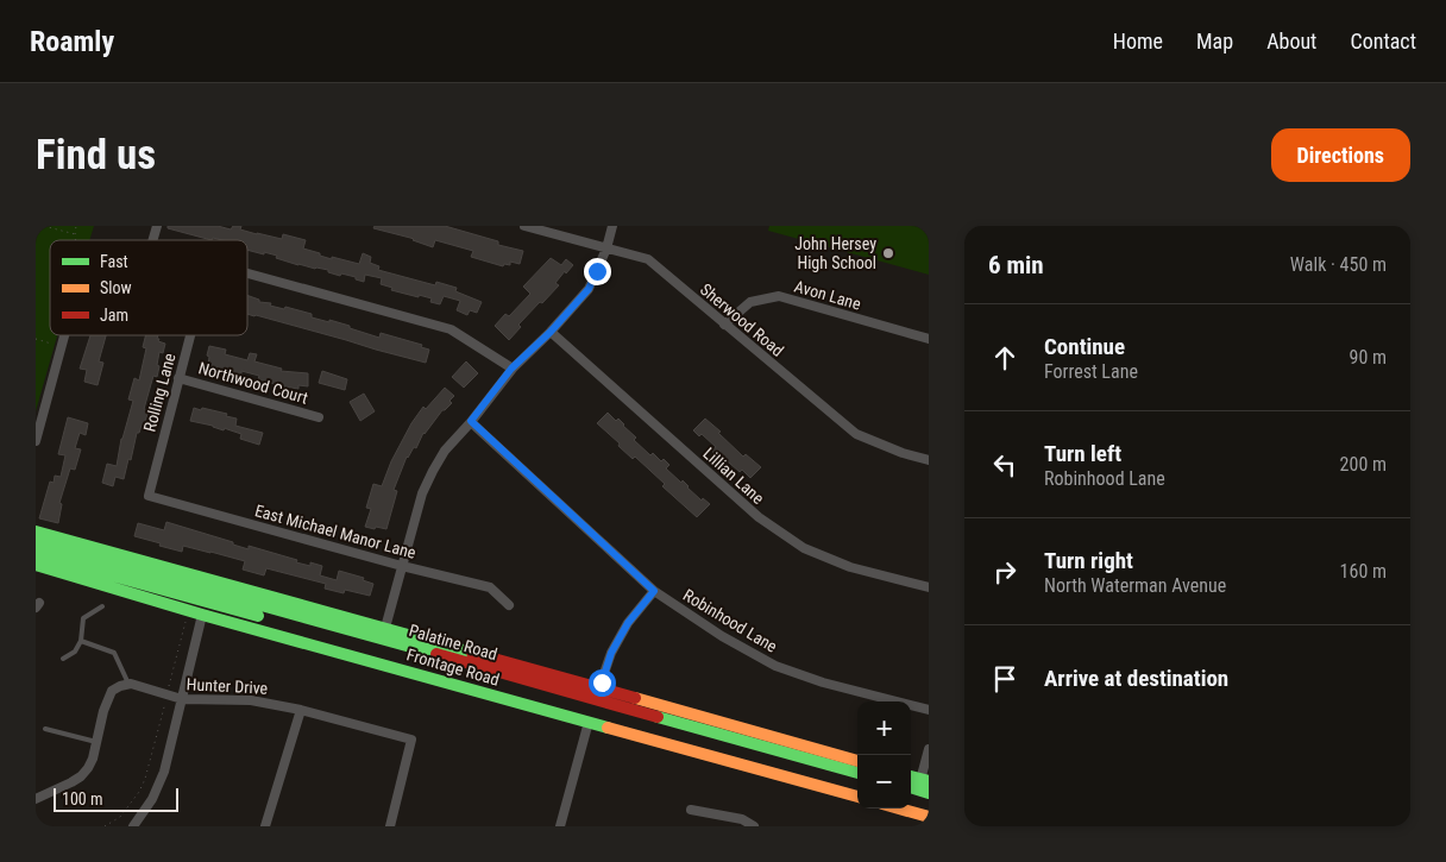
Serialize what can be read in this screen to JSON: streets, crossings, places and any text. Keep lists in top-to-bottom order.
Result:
{
  "streets": {
    "main road": ["Palatine Road", "Frontage Road"],
    "street": [
      "Avon Lane",
      "Sherwood Road",
      "Northwood Court",
      "Rolling Lane",
      "Lillian Lane",
      "East Michael Manor Lane",
      "Robinhood Lane",
      "Hunter Drive"
    ]
  },
  "crossings": [
    ["Avon Lane", "Sherwood Road"],
    ["Northwood Court", "Rolling Lane"],
    ["Rolling Lane", "East Michael Manor Lane"]
  ],
  "places": ["John Hersey High School"],
  "legend": ["Fast", "Slow", "Jam"],
  "scale_bar": "100 m",
  "page": {
    "header": "Roamly",
    "nav": [
      "Home",
      "Map",
      "About",
      "Contact"
    ],
    "buttons": "Directions",
    "title": "Find us",
    "heading": ["6 min", "Walk · 450 m"],
    "list": [
      ["Continue", "Forrest Lane", "90 m"],
      ["Turn left", "Robinhood Lane", "200 m"],
      ["Turn right", "North Waterman Avenue", "160 m"],
      "Arrive at destination"
    ],
    "map_buttons": ["+", "−"],
    "scale": "100 m"
  }
}
